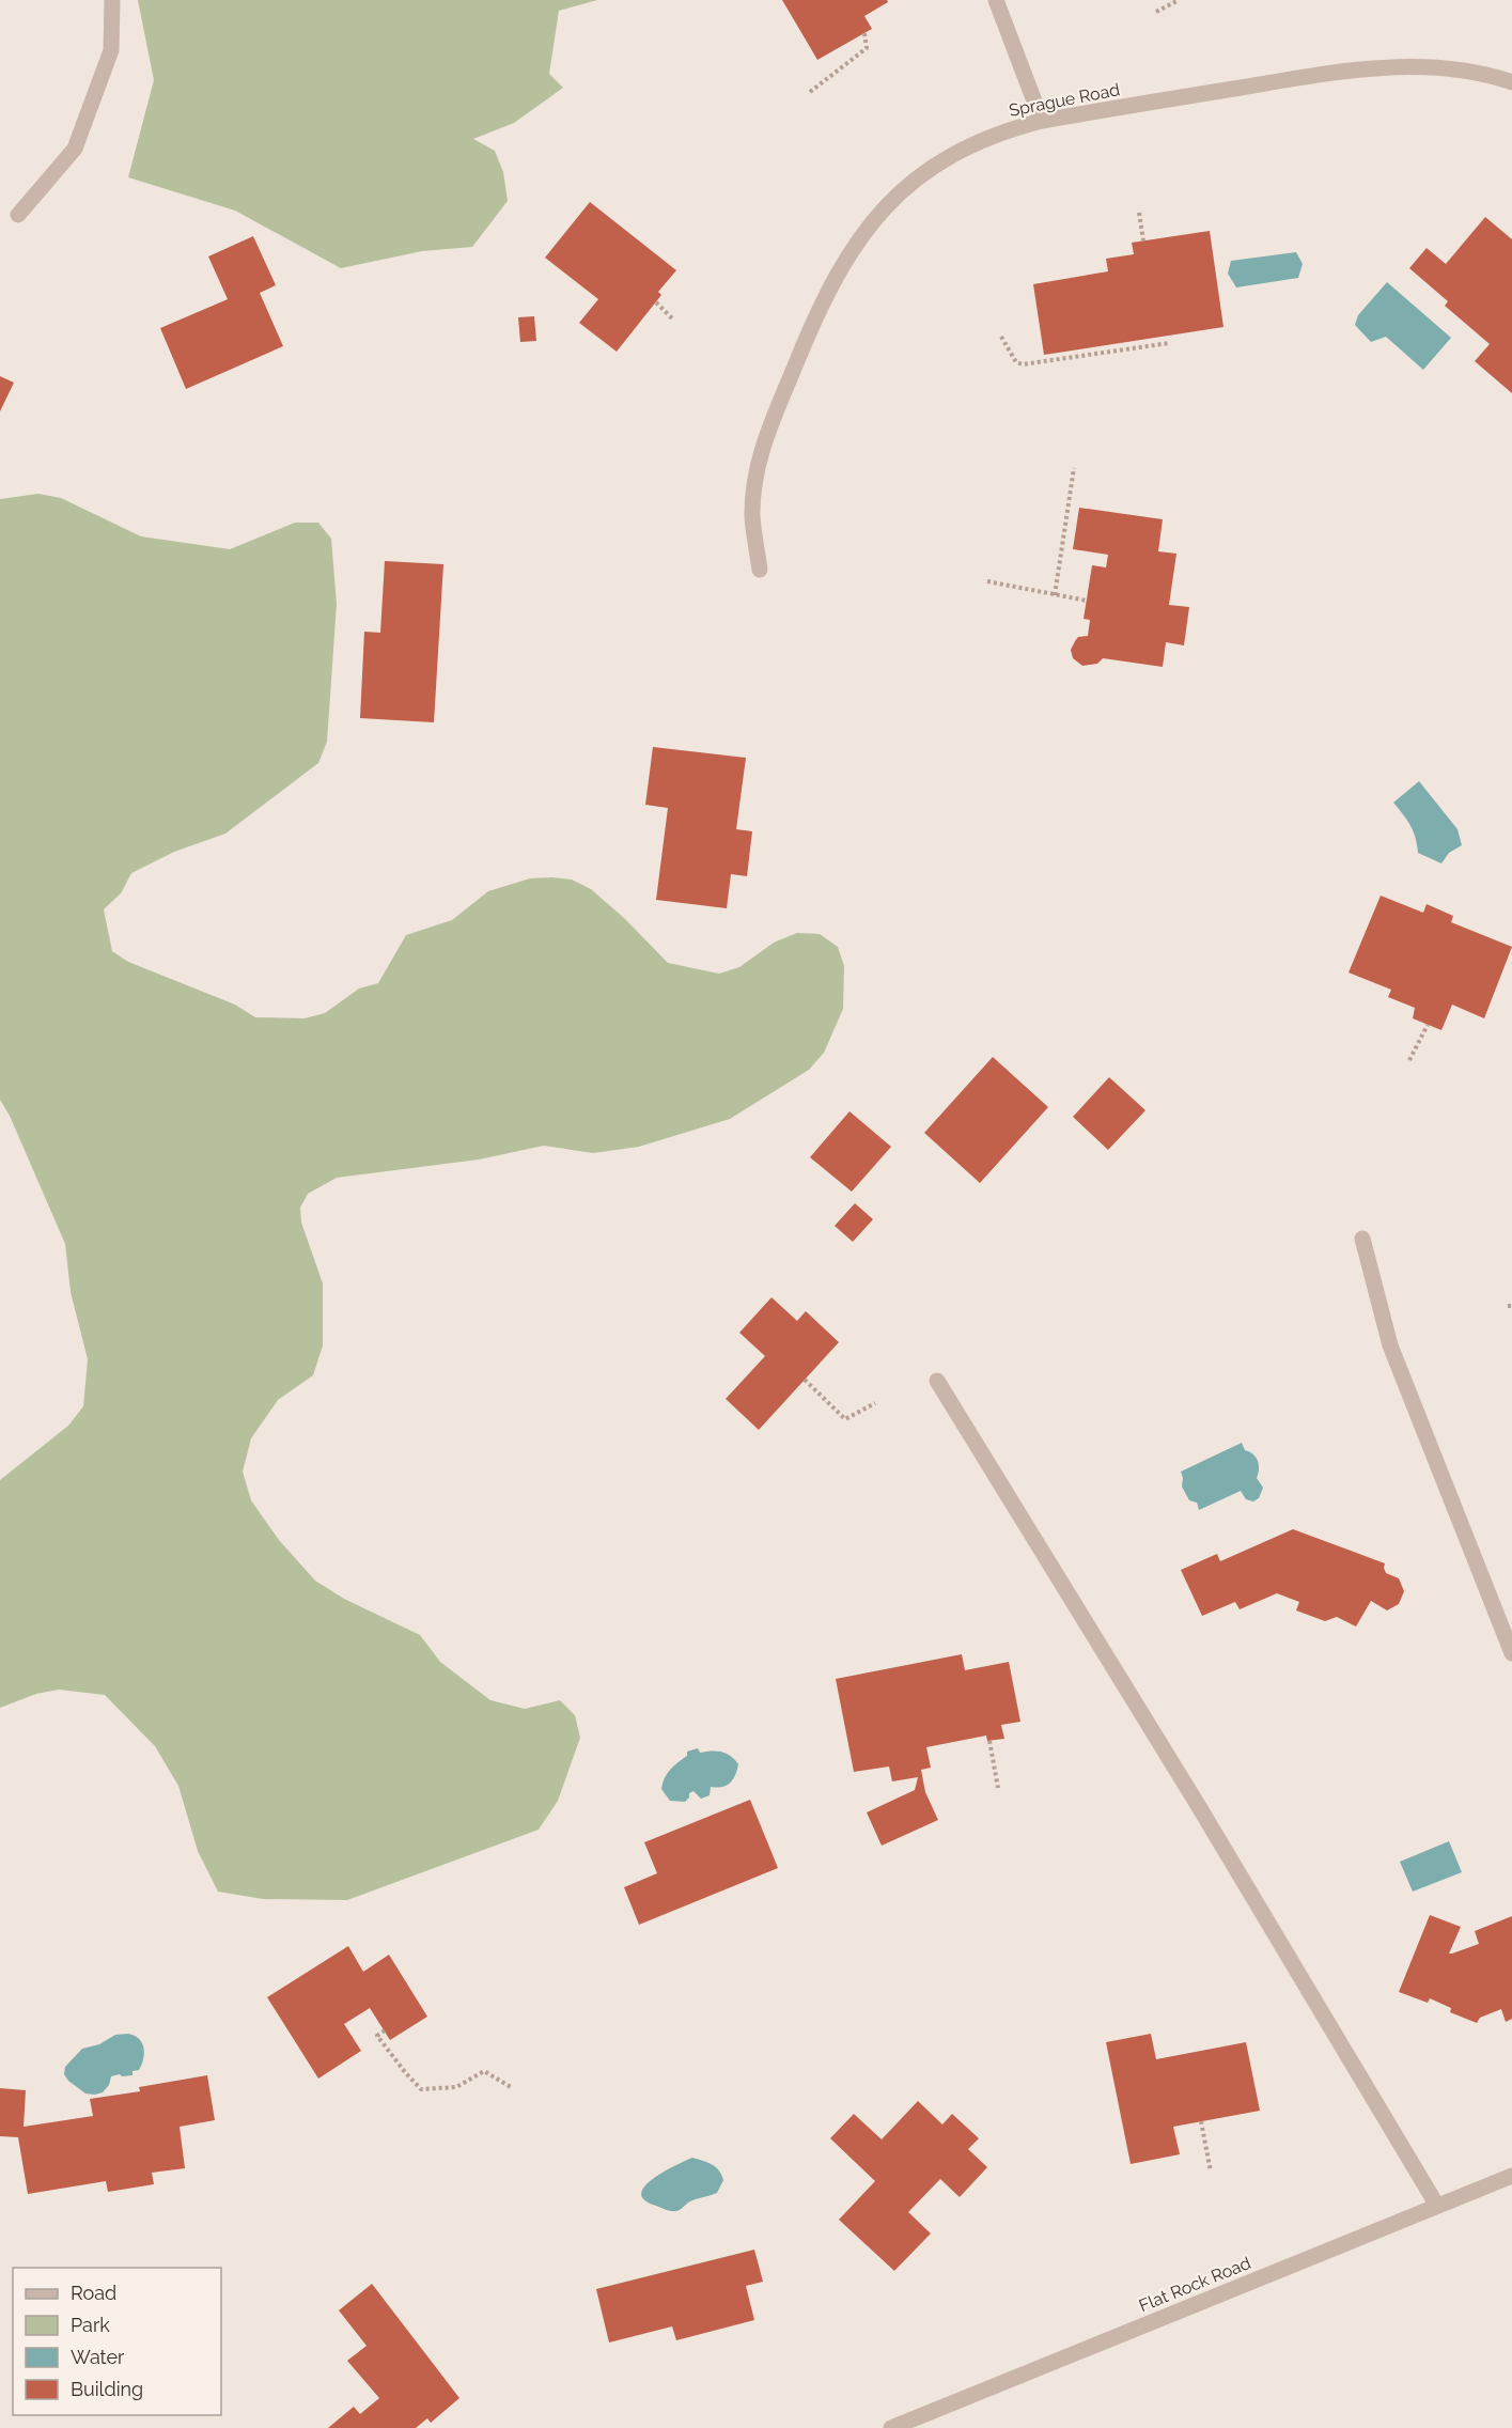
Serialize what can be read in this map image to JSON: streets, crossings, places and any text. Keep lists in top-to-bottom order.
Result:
{
  "streets": {
    "street": ["Sprague Road", "Flat Rock Road"]
  },
  "legend": [
    "Road",
    "Park",
    "Water",
    "Building"
  ]
}
